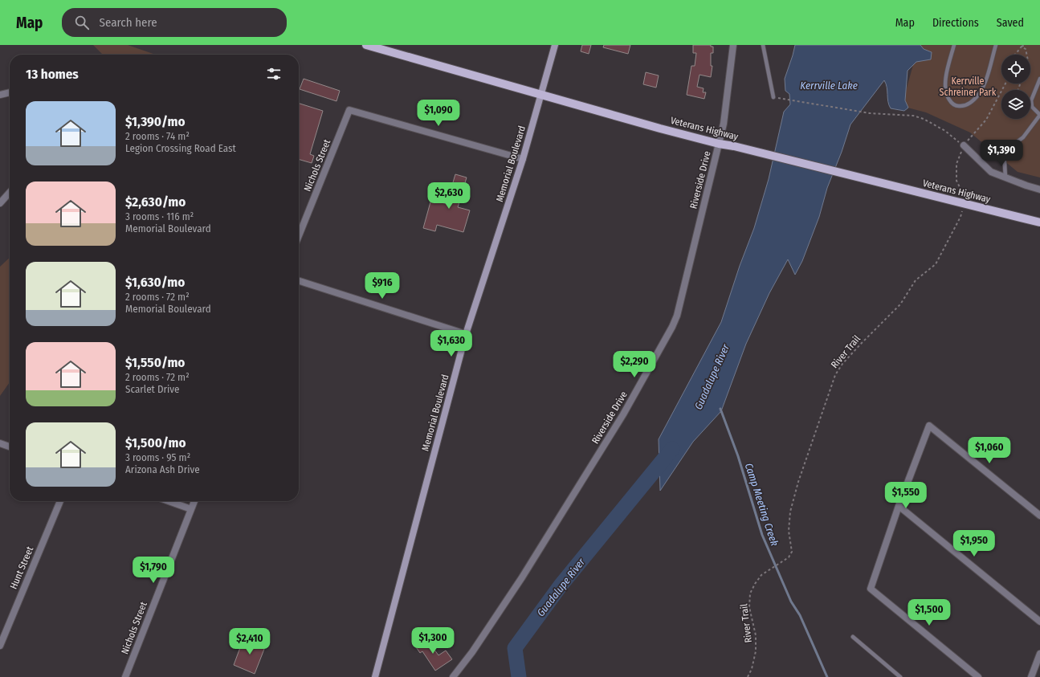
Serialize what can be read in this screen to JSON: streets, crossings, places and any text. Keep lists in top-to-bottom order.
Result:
{
  "streets": {
    "main road": ["Veterans Highway", "Memorial Boulevard"],
    "street": ["Nichols Street", "Riverside Drive", "Hunt Street"],
    "path": ["River Trail"]
  },
  "crossings": [
    ["Veterans Highway", "Memorial Boulevard"],
    ["Veterans Highway", "Riverside Drive"],
    ["Memorial Boulevard", "Nichols Street"]
  ],
  "water": ["Kerrville Lake", "Guadalupe River", "Camp Meeting Creek"],
  "parks": ["Kerrville Schreiner Park"],
  "page": {
    "header": "Map",
    "search": "Search here",
    "nav": ["Map", "Directions", "Saved"],
    "heading": "13 homes",
    "list": [
      {
        "name": "$1,390/mo",
        "note": "2 rooms · 74 m² · Legion Crossing Road East"
      },
      {
        "name": "$2,630/mo",
        "note": "3 rooms · 116 m² · Memorial Boulevard"
      },
      {
        "name": "$1,630/mo",
        "note": "2 rooms · 72 m² · Memorial Boulevard"
      },
      {
        "name": "$1,550/mo",
        "note": "2 rooms · 72 m² · Scarlet Drive"
      },
      {
        "name": "$1,500/mo",
        "note": "3 rooms · 95 m² · Arizona Ash Drive"
      }
    ],
    "price": [
      "$1,090",
      "$1,390",
      "$2,630",
      "$916",
      "$1,630",
      "$2,290",
      "$1,060",
      "$1,550",
      "$1,950",
      "$1,790",
      "$1,500",
      "$1,300",
      "$2,410"
    ]
  }
}
